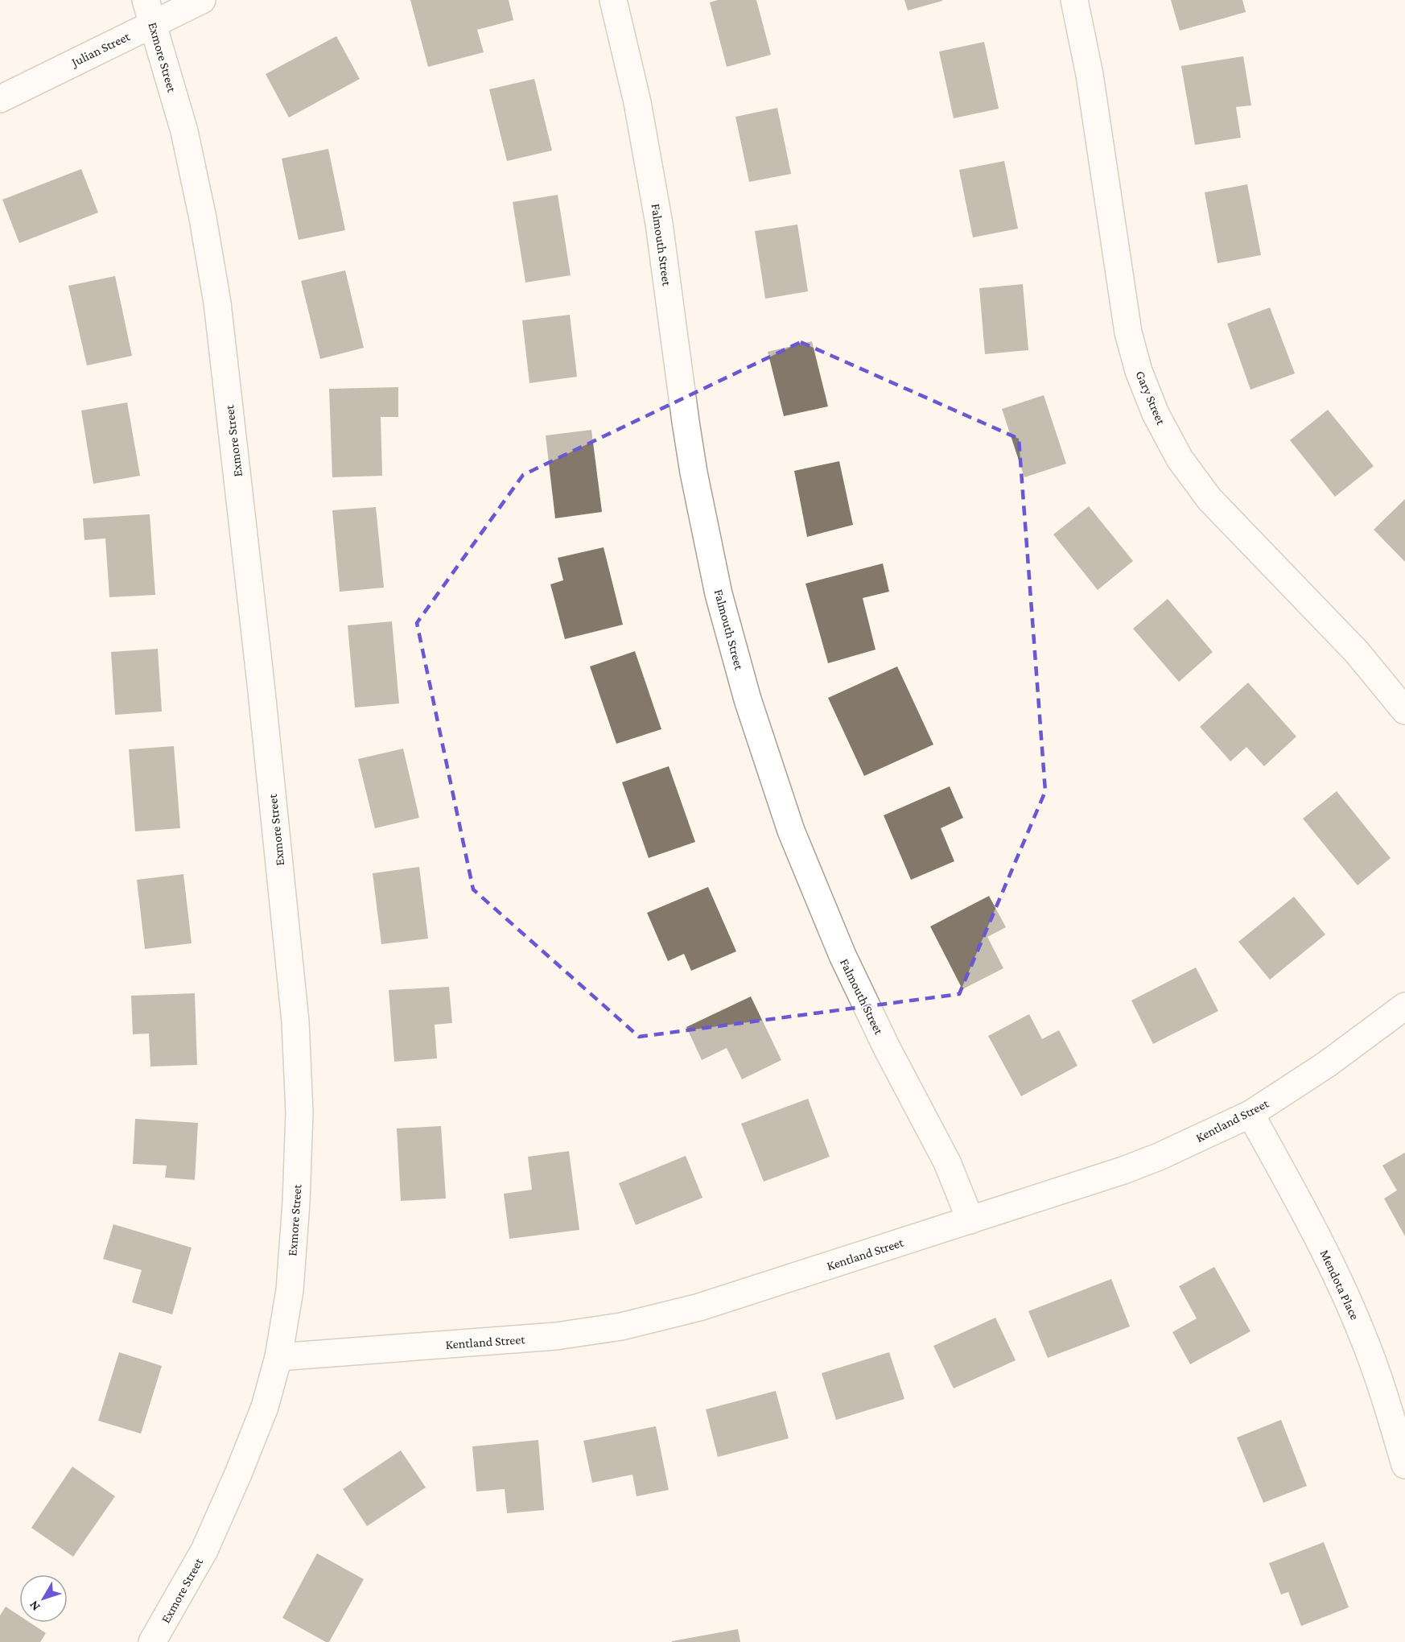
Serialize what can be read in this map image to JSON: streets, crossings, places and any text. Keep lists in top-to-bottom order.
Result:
{
  "streets": {
    "street": [
      "Julian Street",
      "Exmore Street",
      "Falmouth Street",
      "Gary Street",
      "Kentland Street",
      "Mendota Place"
    ]
  },
  "crossings": [
    ["Julian Street", "Exmore Street"],
    ["Exmore Street", "Kentland Street"],
    ["Falmouth Street", "Kentland Street"],
    ["Kentland Street", "Mendota Place"]
  ],
  "north": "bottom left"
}
